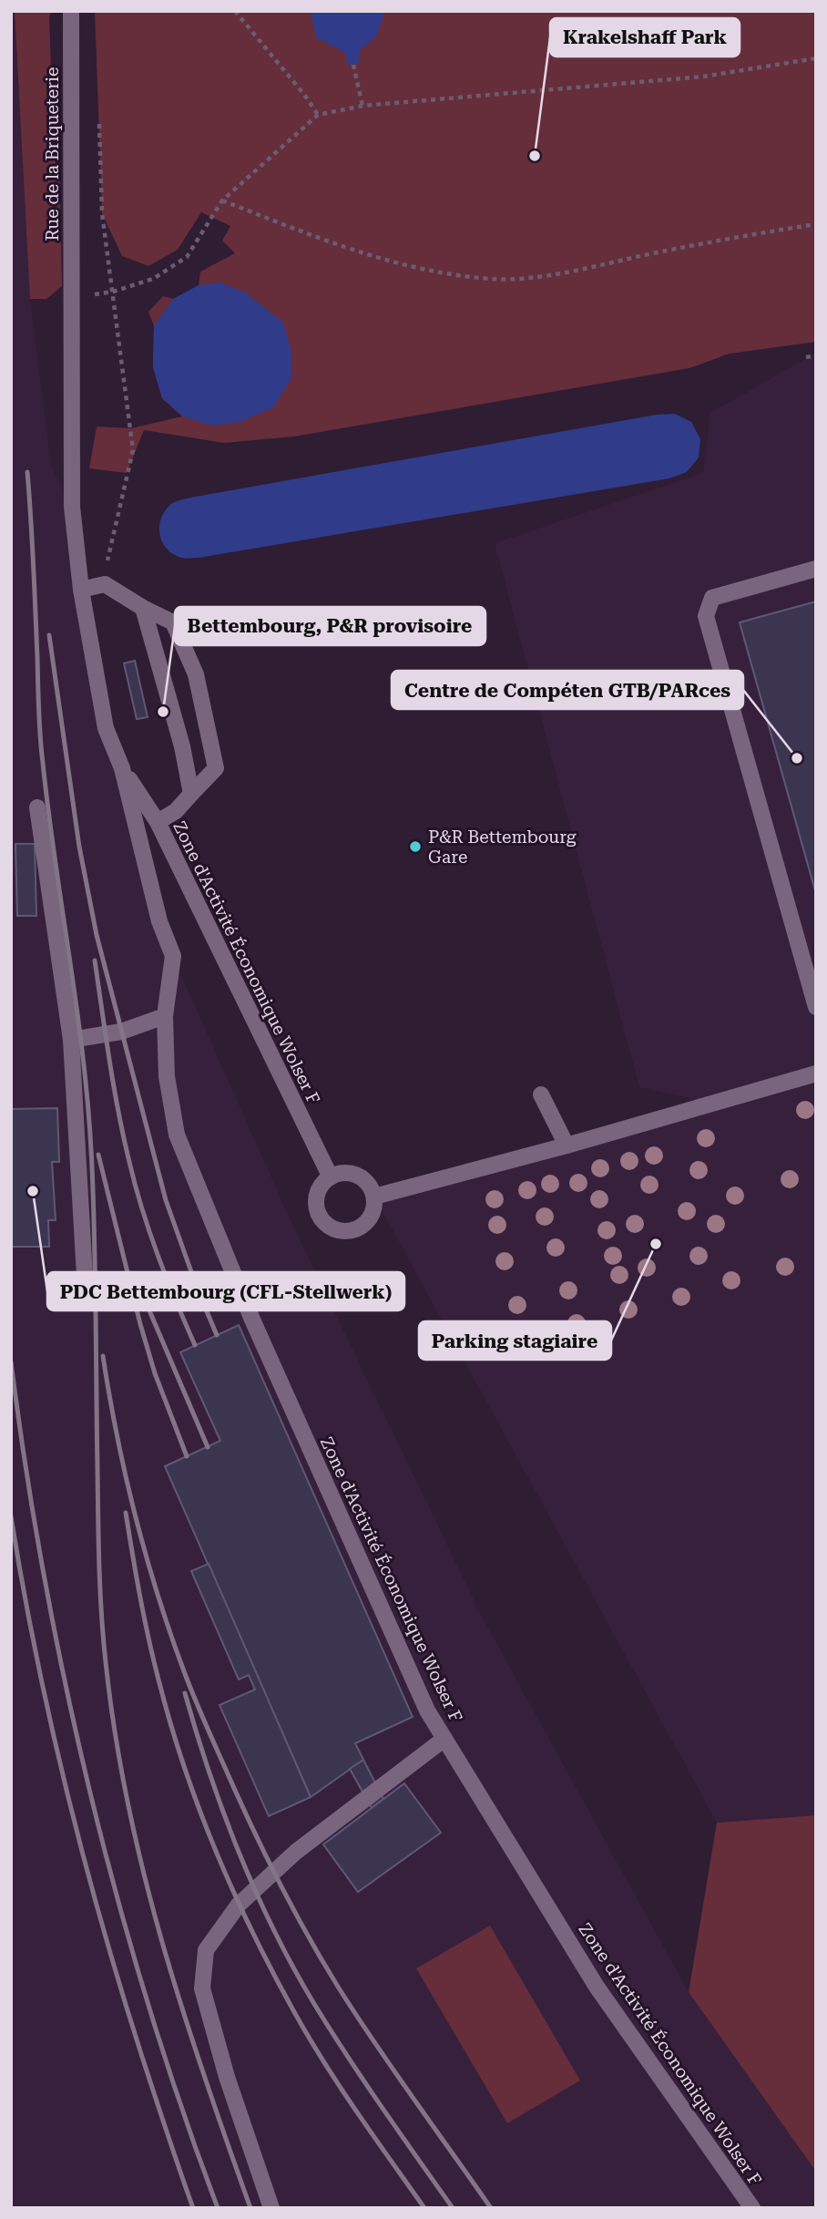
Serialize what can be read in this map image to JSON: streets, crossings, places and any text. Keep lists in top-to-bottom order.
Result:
{
  "streets": {
    "street": ["Rue de la Briqueterie", "Zone d'Activité Économique Wolser F"]
  },
  "crossings": [
    ["Rue de la Briqueterie", "Zone d'Activité Économique Wolser F"]
  ],
  "places": [
    "Krakelshaff Park",
    "Bettembourg, P&R provisoire",
    "Centre de Compéten GTB/PARces",
    "P&R Bettembourg Gare",
    "PDC Bettembourg (CFL-Stellwerk)",
    "Parking stagiaire"
  ]
}
